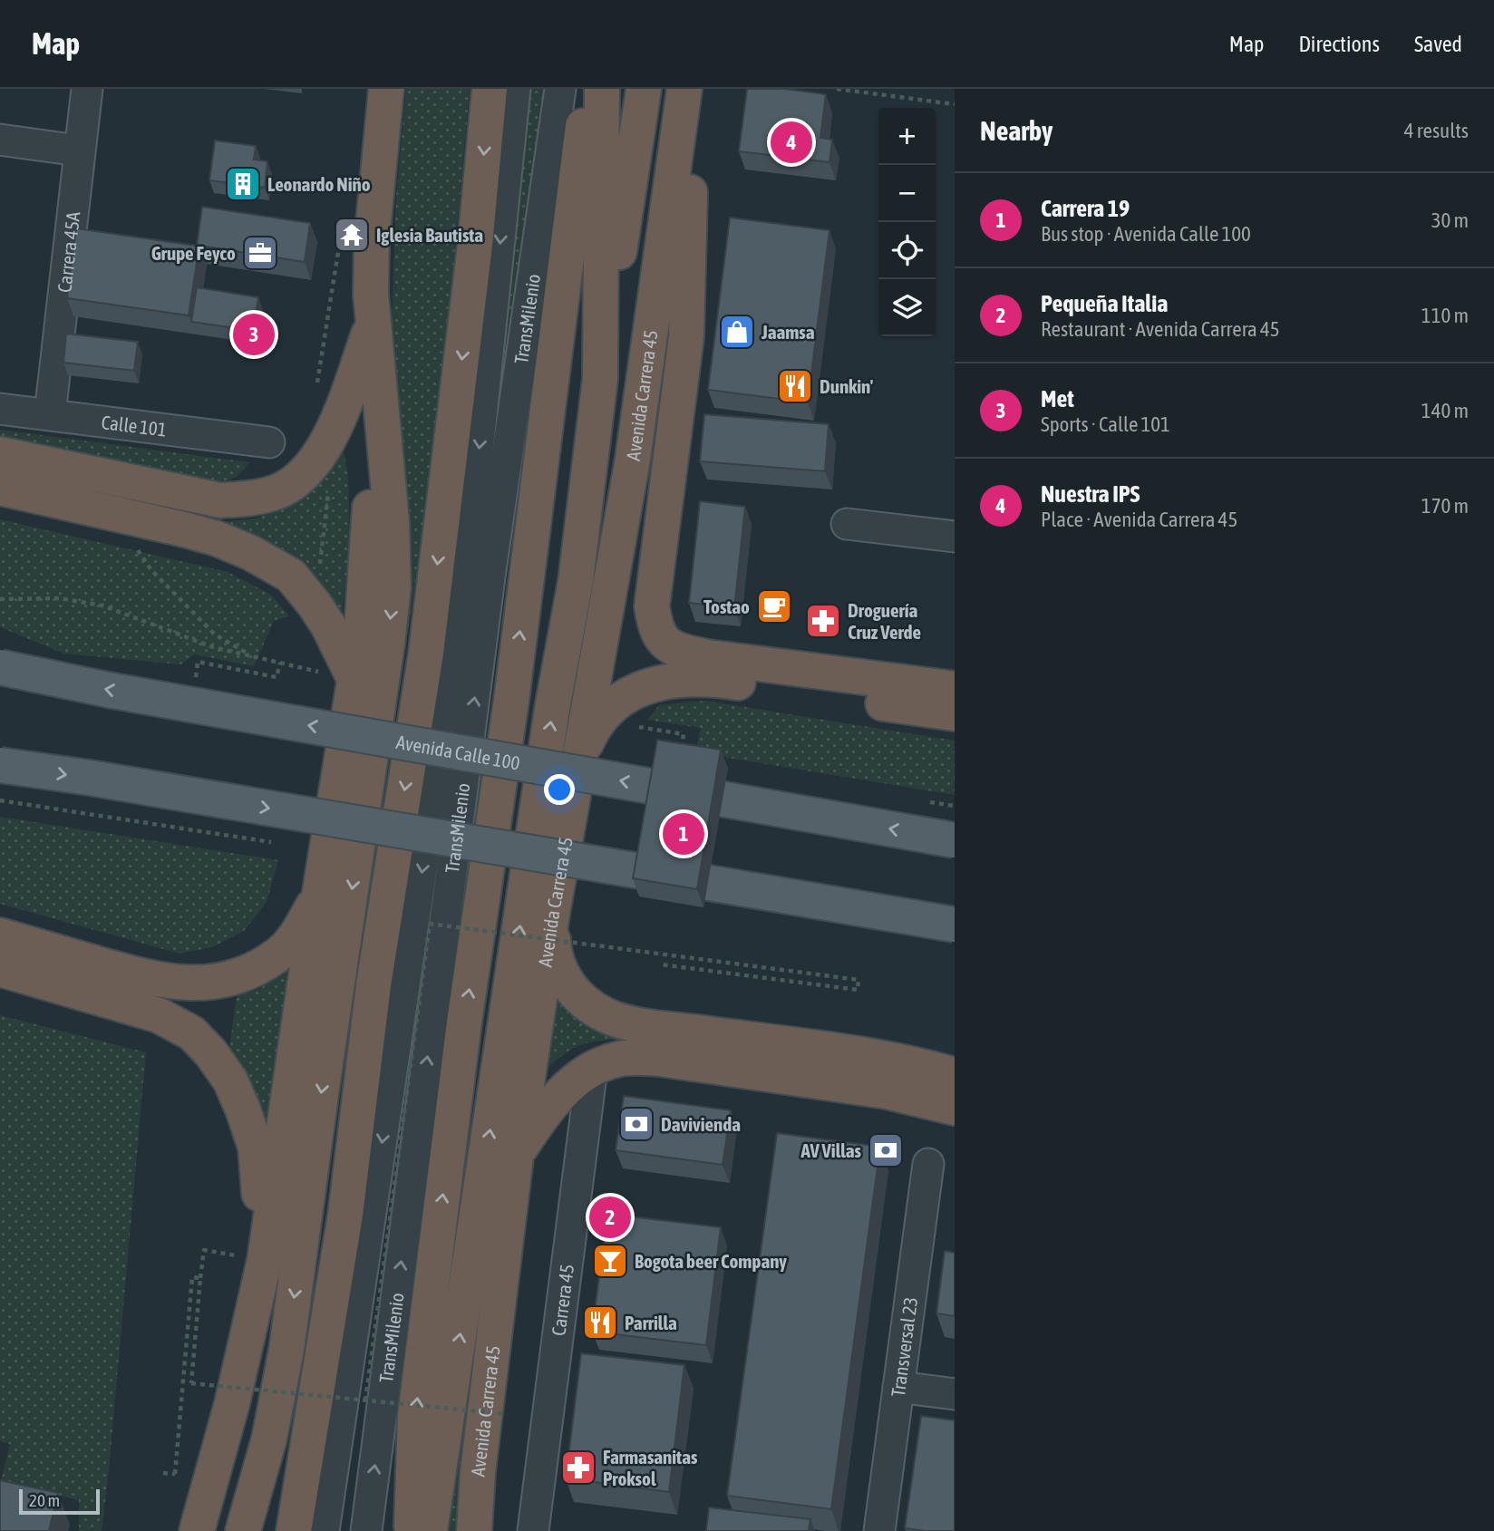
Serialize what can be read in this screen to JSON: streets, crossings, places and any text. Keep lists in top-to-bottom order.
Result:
{
  "streets": {
    "highway": ["Avenida Carrera 45"],
    "main road": ["Avenida Calle 100"],
    "street": [
      "Carrera 45A",
      "TransMilenio",
      "Calle 101",
      "Carrera 45",
      "Transversal 23"
    ]
  },
  "crossings": [
    ["Carrera 45A", "Calle 101"]
  ],
  "places": {
    "building": ["Leonardo Niño"],
    "temple": ["Iglesia Bautista"],
    "office": ["Grupe Feyco"],
    "shop": ["Jaamsa"],
    "restaurant": ["Dunkin'", "Parrilla"],
    "cafe": ["Tostao"],
    "pharmacy": ["Droguería Cruz Verde", "Farmasanitas Proksol"],
    "bank": ["Davivienda", "AV Villas"],
    "bar": ["Bogota beer Company"]
  },
  "scale_bar": "20 m",
  "page": {
    "header": "Map",
    "nav": ["Map", "Directions", "Saved"],
    "heading": ["Nearby", "4 results"],
    "map_buttons": ["+", "−"],
    "pins": [
      "4",
      "3",
      "1",
      "2"
    ],
    "list": [
      {
        "mark": "1",
        "name": "Carrera 19",
        "note": "Bus stop · Avenida Calle 100",
        "value": "30 m"
      },
      {
        "mark": "2",
        "name": "Pequeña Italia",
        "note": "Restaurant · Avenida Carrera 45",
        "value": "110 m"
      },
      {
        "mark": "3",
        "name": "Met",
        "note": "Sports · Calle 101",
        "value": "140 m"
      },
      {
        "mark": "4",
        "name": "Nuestra IPS",
        "note": "Place · Avenida Carrera 45",
        "value": "170 m"
      }
    ],
    "scale": "20 m"
  }
}
